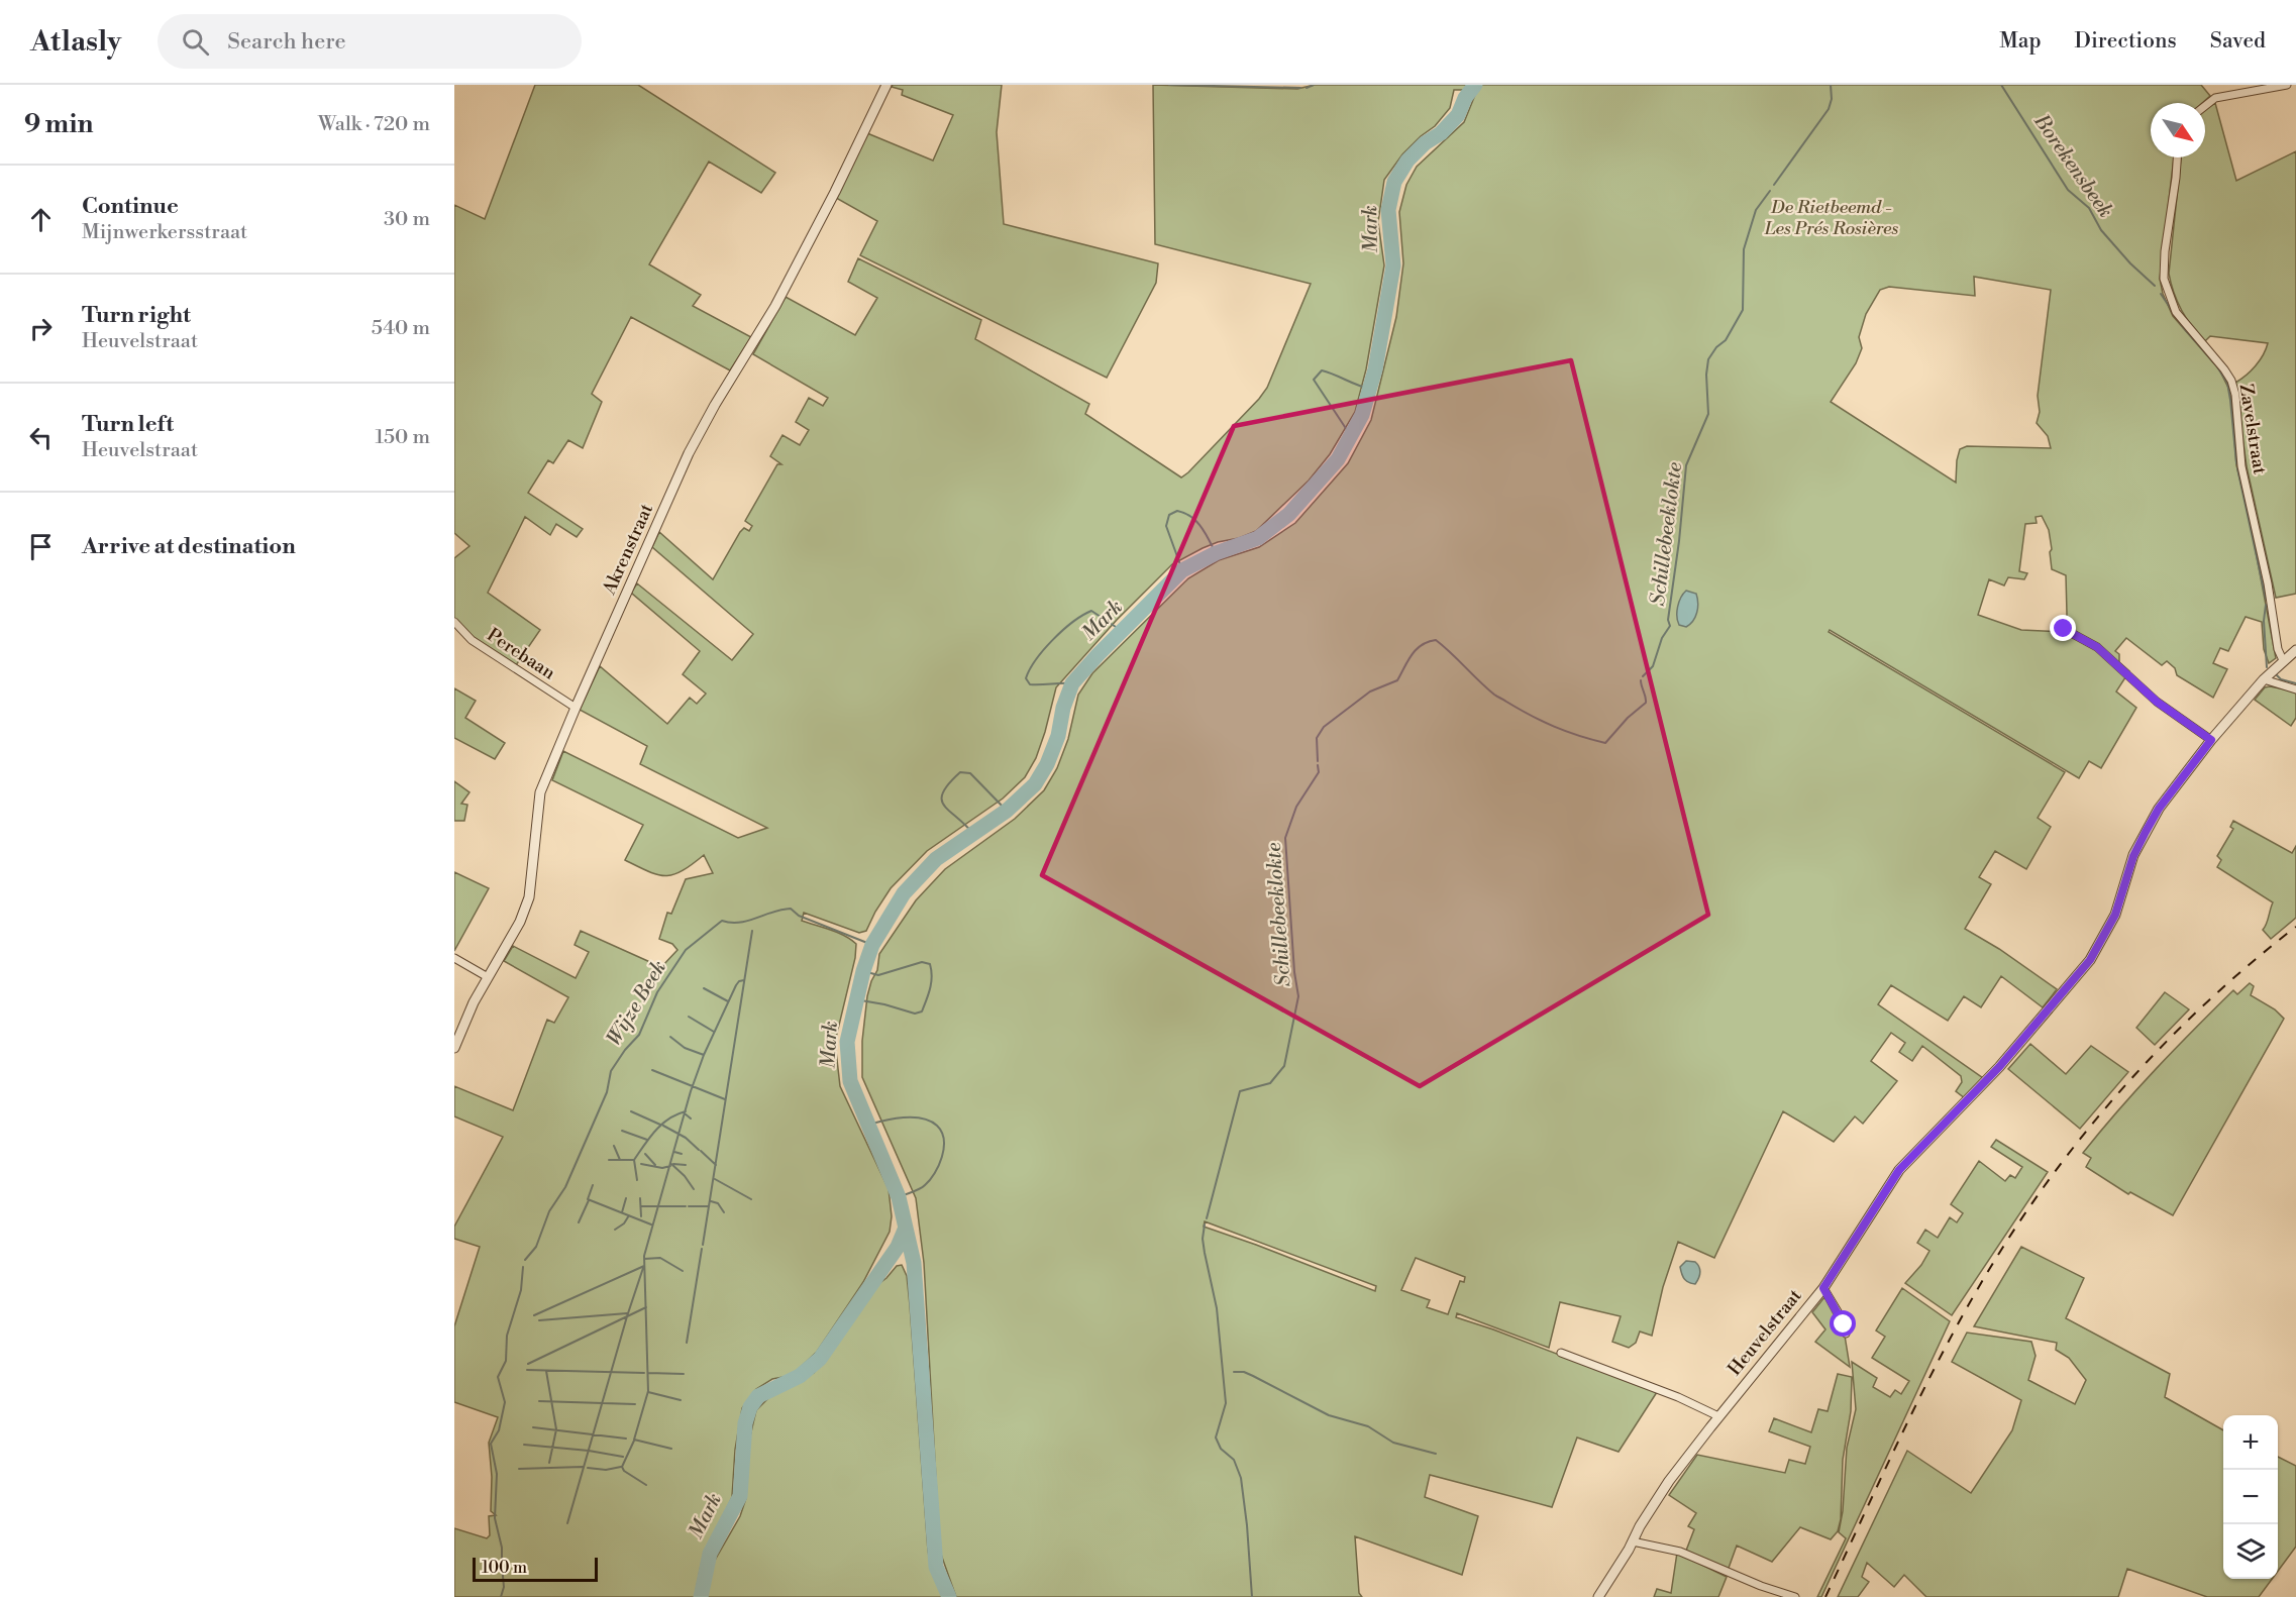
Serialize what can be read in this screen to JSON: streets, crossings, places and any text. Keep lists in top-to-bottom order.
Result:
{
  "streets": {
    "street": [
      "Zavelstraat",
      "Akrenstraat",
      "Perebaan",
      "Heuvelstraat"
    ]
  },
  "crossings": [
    ["Zavelstraat", "Heuvelstraat"],
    ["Akrenstraat", "Perebaan"]
  ],
  "water": [
    "Borekensbeek",
    "Mark",
    "Schillebeeklokte",
    "Wijze Beek"
  ],
  "parks": ["De Rietbeemd - Les Prés Rosières"],
  "scale_bar": "100 m",
  "north": "bottom right",
  "page": {
    "header": "Atlasly",
    "search": "Search here",
    "nav": ["Map", "Directions", "Saved"],
    "heading": ["9 min", "Walk · 720 m"],
    "list": [
      ["Continue", "Mijnwerkersstraat", "30 m"],
      ["Turn right", "Heuvelstraat", "540 m"],
      ["Turn left", "Heuvelstraat", "150 m"],
      "Arrive at destination"
    ],
    "map_buttons": ["+", "−"],
    "scale": "100 m"
  }
}
